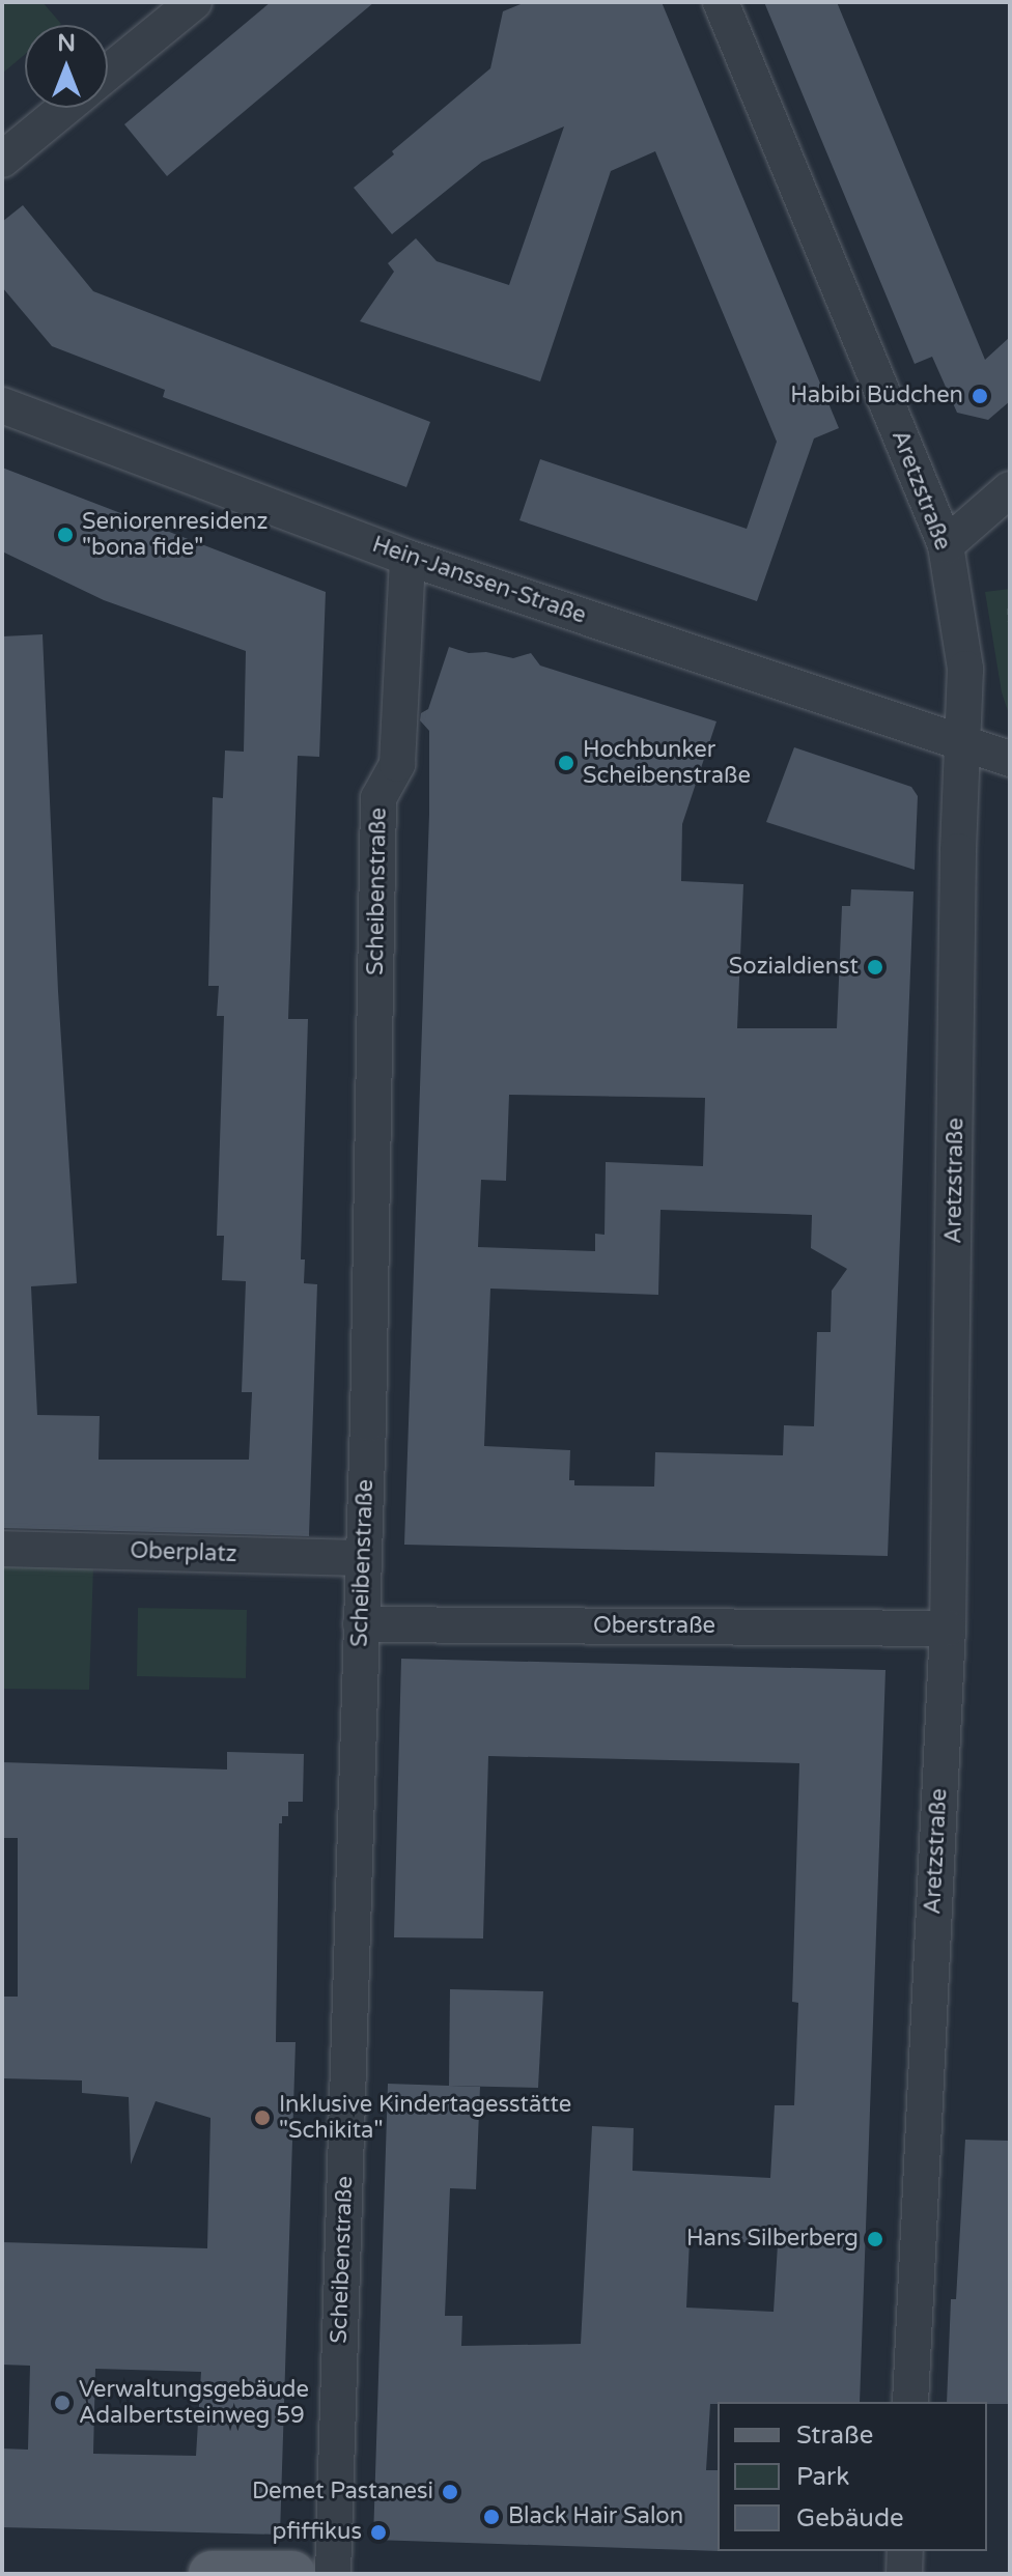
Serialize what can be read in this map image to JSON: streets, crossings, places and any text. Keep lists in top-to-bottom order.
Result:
{
  "streets": {
    "street": [
      "Aretzstraße",
      "Hein-Janssen-Straße",
      "Scheibenstraße",
      "Oberplatz",
      "Oberstraße"
    ]
  },
  "crossings": [
    ["Aretzstraße", "Hein-Janssen-Straße"],
    ["Aretzstraße", "Oberstraße"],
    ["Hein-Janssen-Straße", "Scheibenstraße"],
    ["Scheibenstraße", "Oberplatz"],
    ["Scheibenstraße", "Oberstraße"]
  ],
  "places": [
    "Habibi Büdchen",
    "Seniorenresidenz \"bona fide\"",
    "Hochbunker Scheibenstraße",
    "Sozialdienst",
    "Inklusive Kindertagesstätte \"Schikita\"",
    "Hans Silberberg",
    "Verwaltungsgebäude Adalbertsteinweg 59",
    "Demet Pastanesi",
    "Black Hair Salon",
    "pfiffikus"
  ],
  "legend": ["Straße", "Park", "Gebäude"],
  "north": "top"
}
